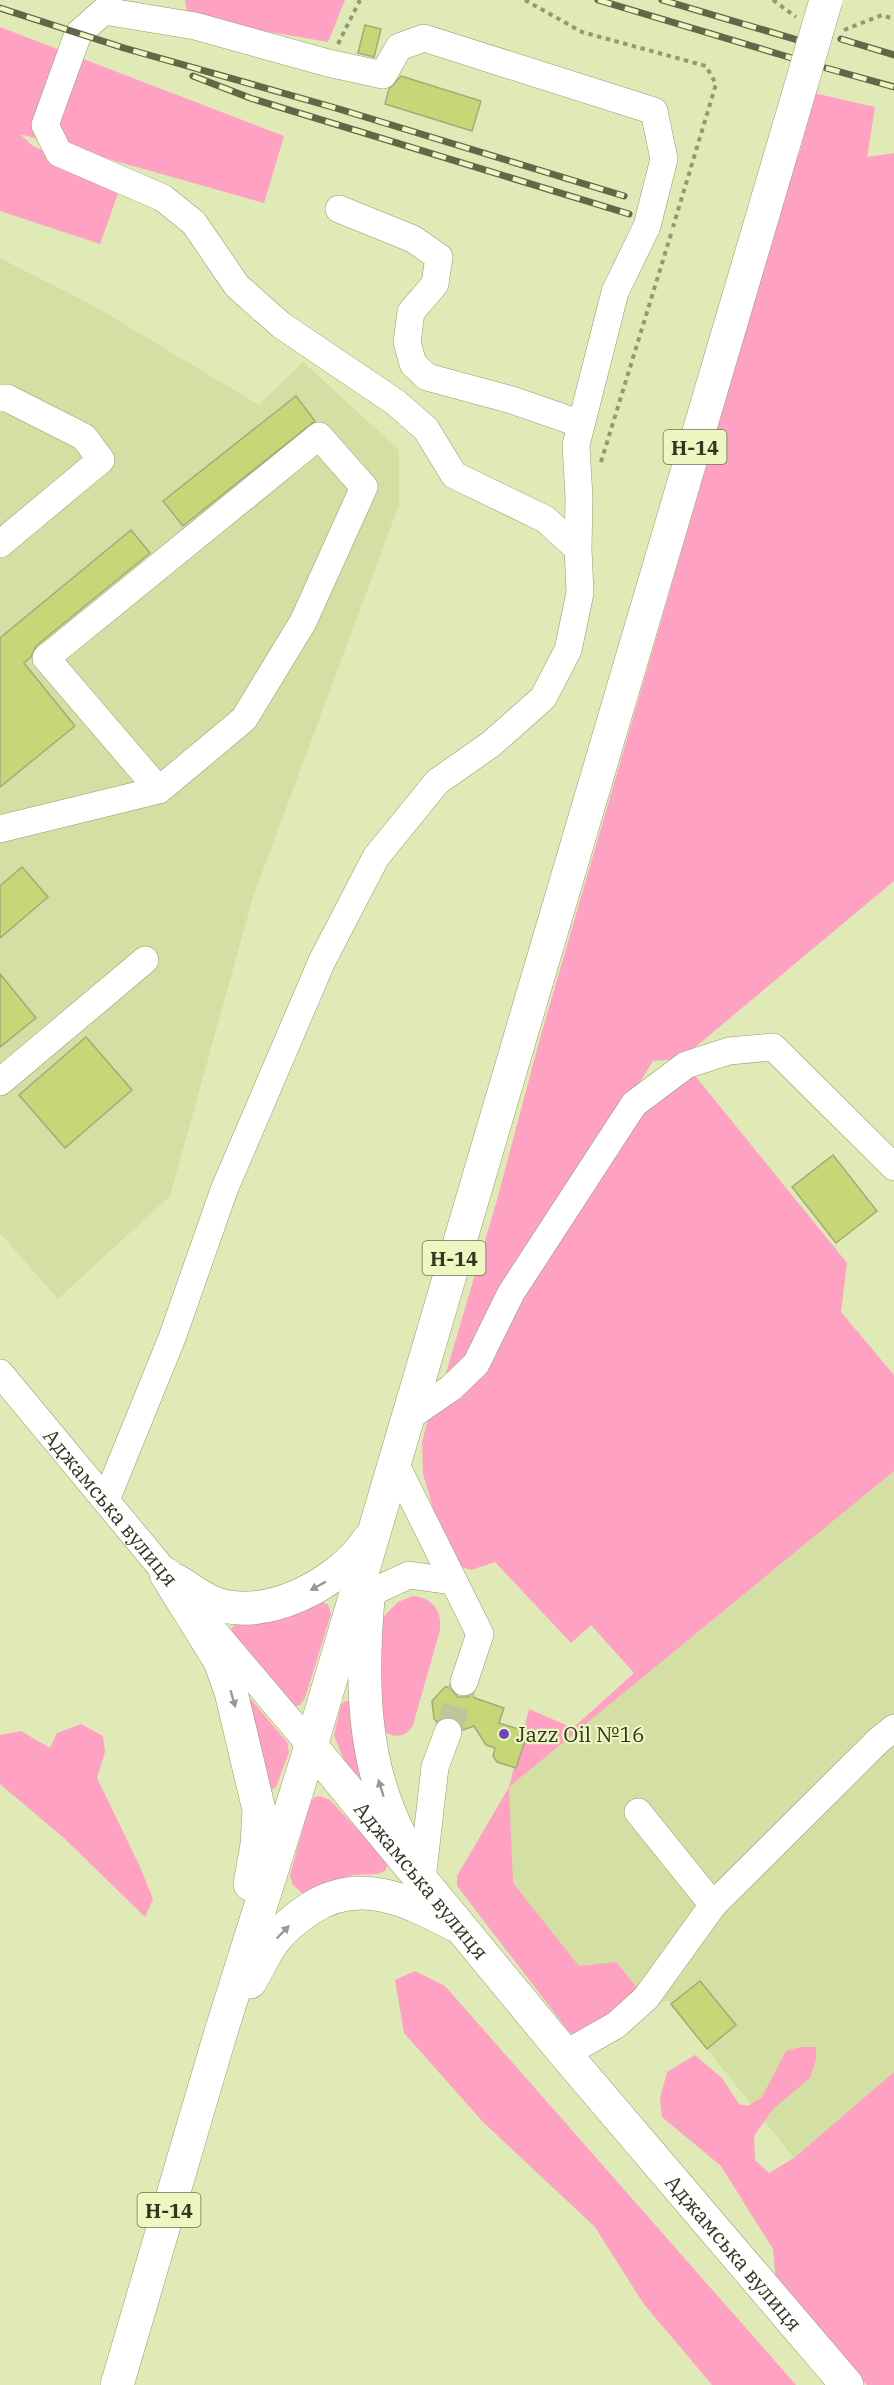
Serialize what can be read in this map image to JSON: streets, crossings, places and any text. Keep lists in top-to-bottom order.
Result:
{
  "streets": {
    "main road": ["Н-14", "Аджамська вулиця"]
  },
  "crossings": [
    ["Н-14", "Аджамська вулиця"]
  ],
  "places": ["Jazz Oil №16"]
}
